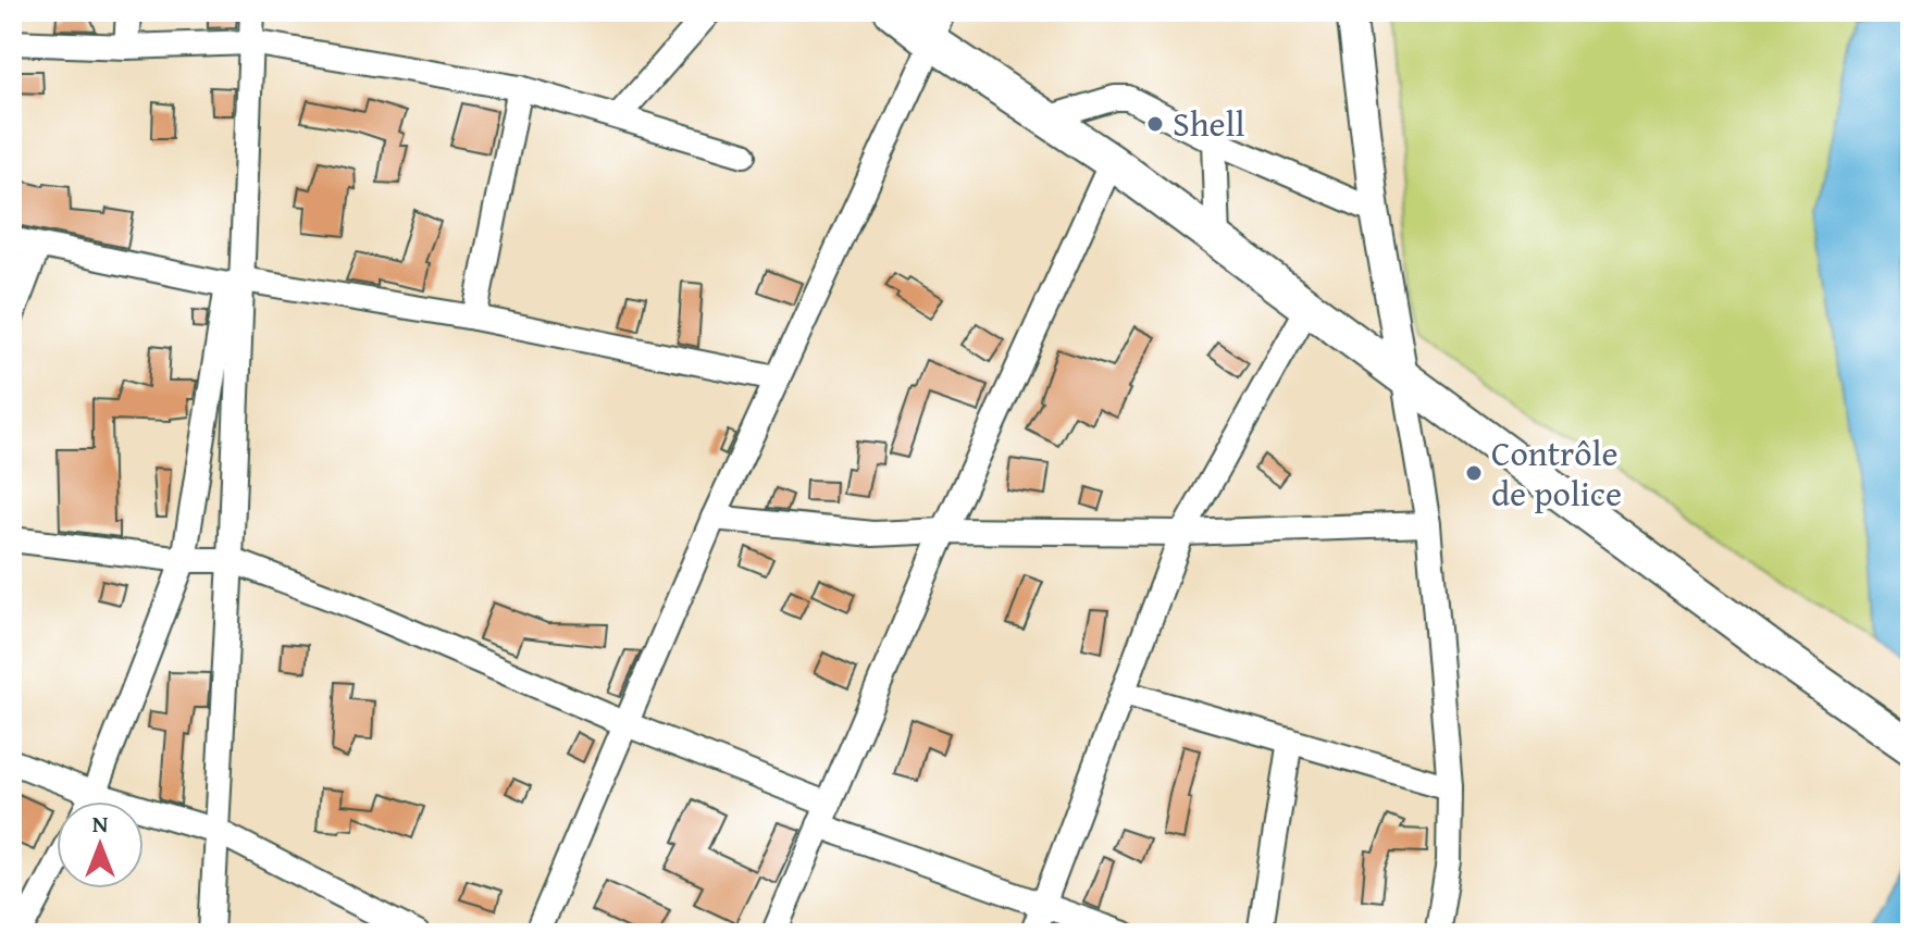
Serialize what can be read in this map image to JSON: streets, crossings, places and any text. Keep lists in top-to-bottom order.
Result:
{
  "places": ["Shell", "Contrôle de police"],
  "north": "top"
}
